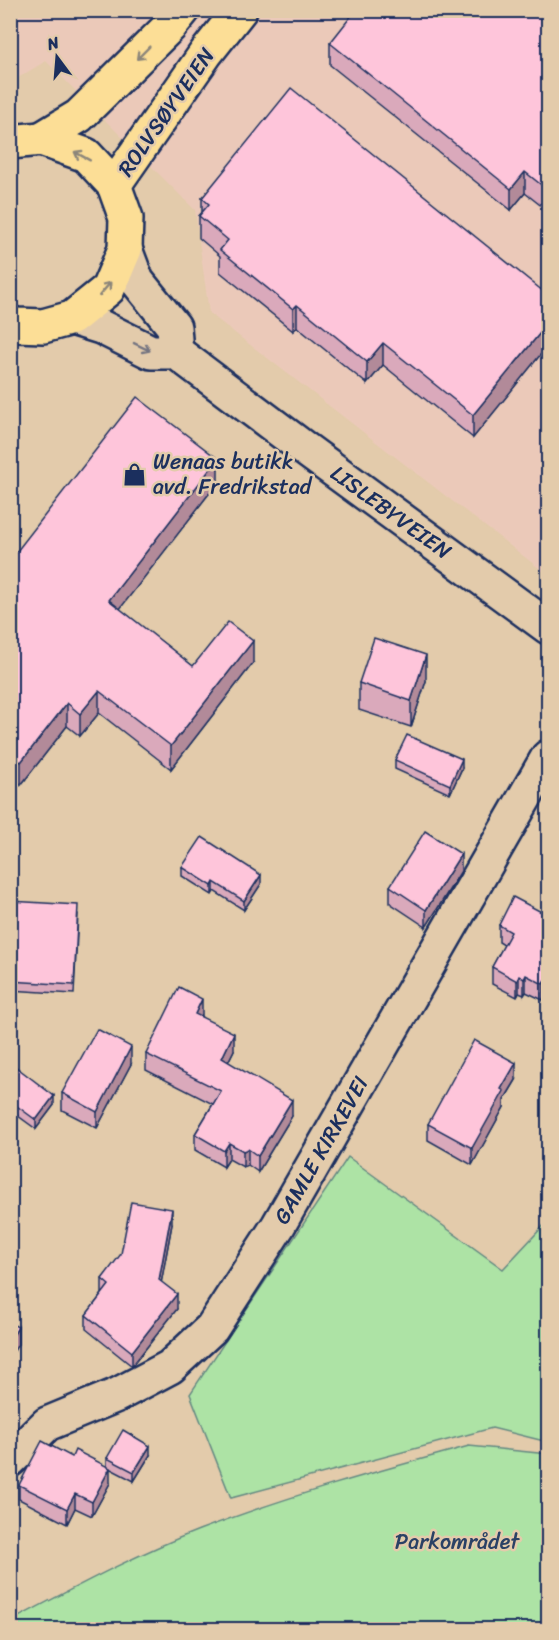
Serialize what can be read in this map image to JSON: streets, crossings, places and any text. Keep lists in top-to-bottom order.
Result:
{
  "streets": {
    "main road": ["ROLVSØYVEIEN"],
    "street": ["LISLEBYVEIEN", "GAMLE KIRKEVEI"]
  },
  "parks": ["Parkområdet"],
  "places": {
    "shop": ["Wenaas butikk avd. Fredrikstad"]
  },
  "north": "top"
}
